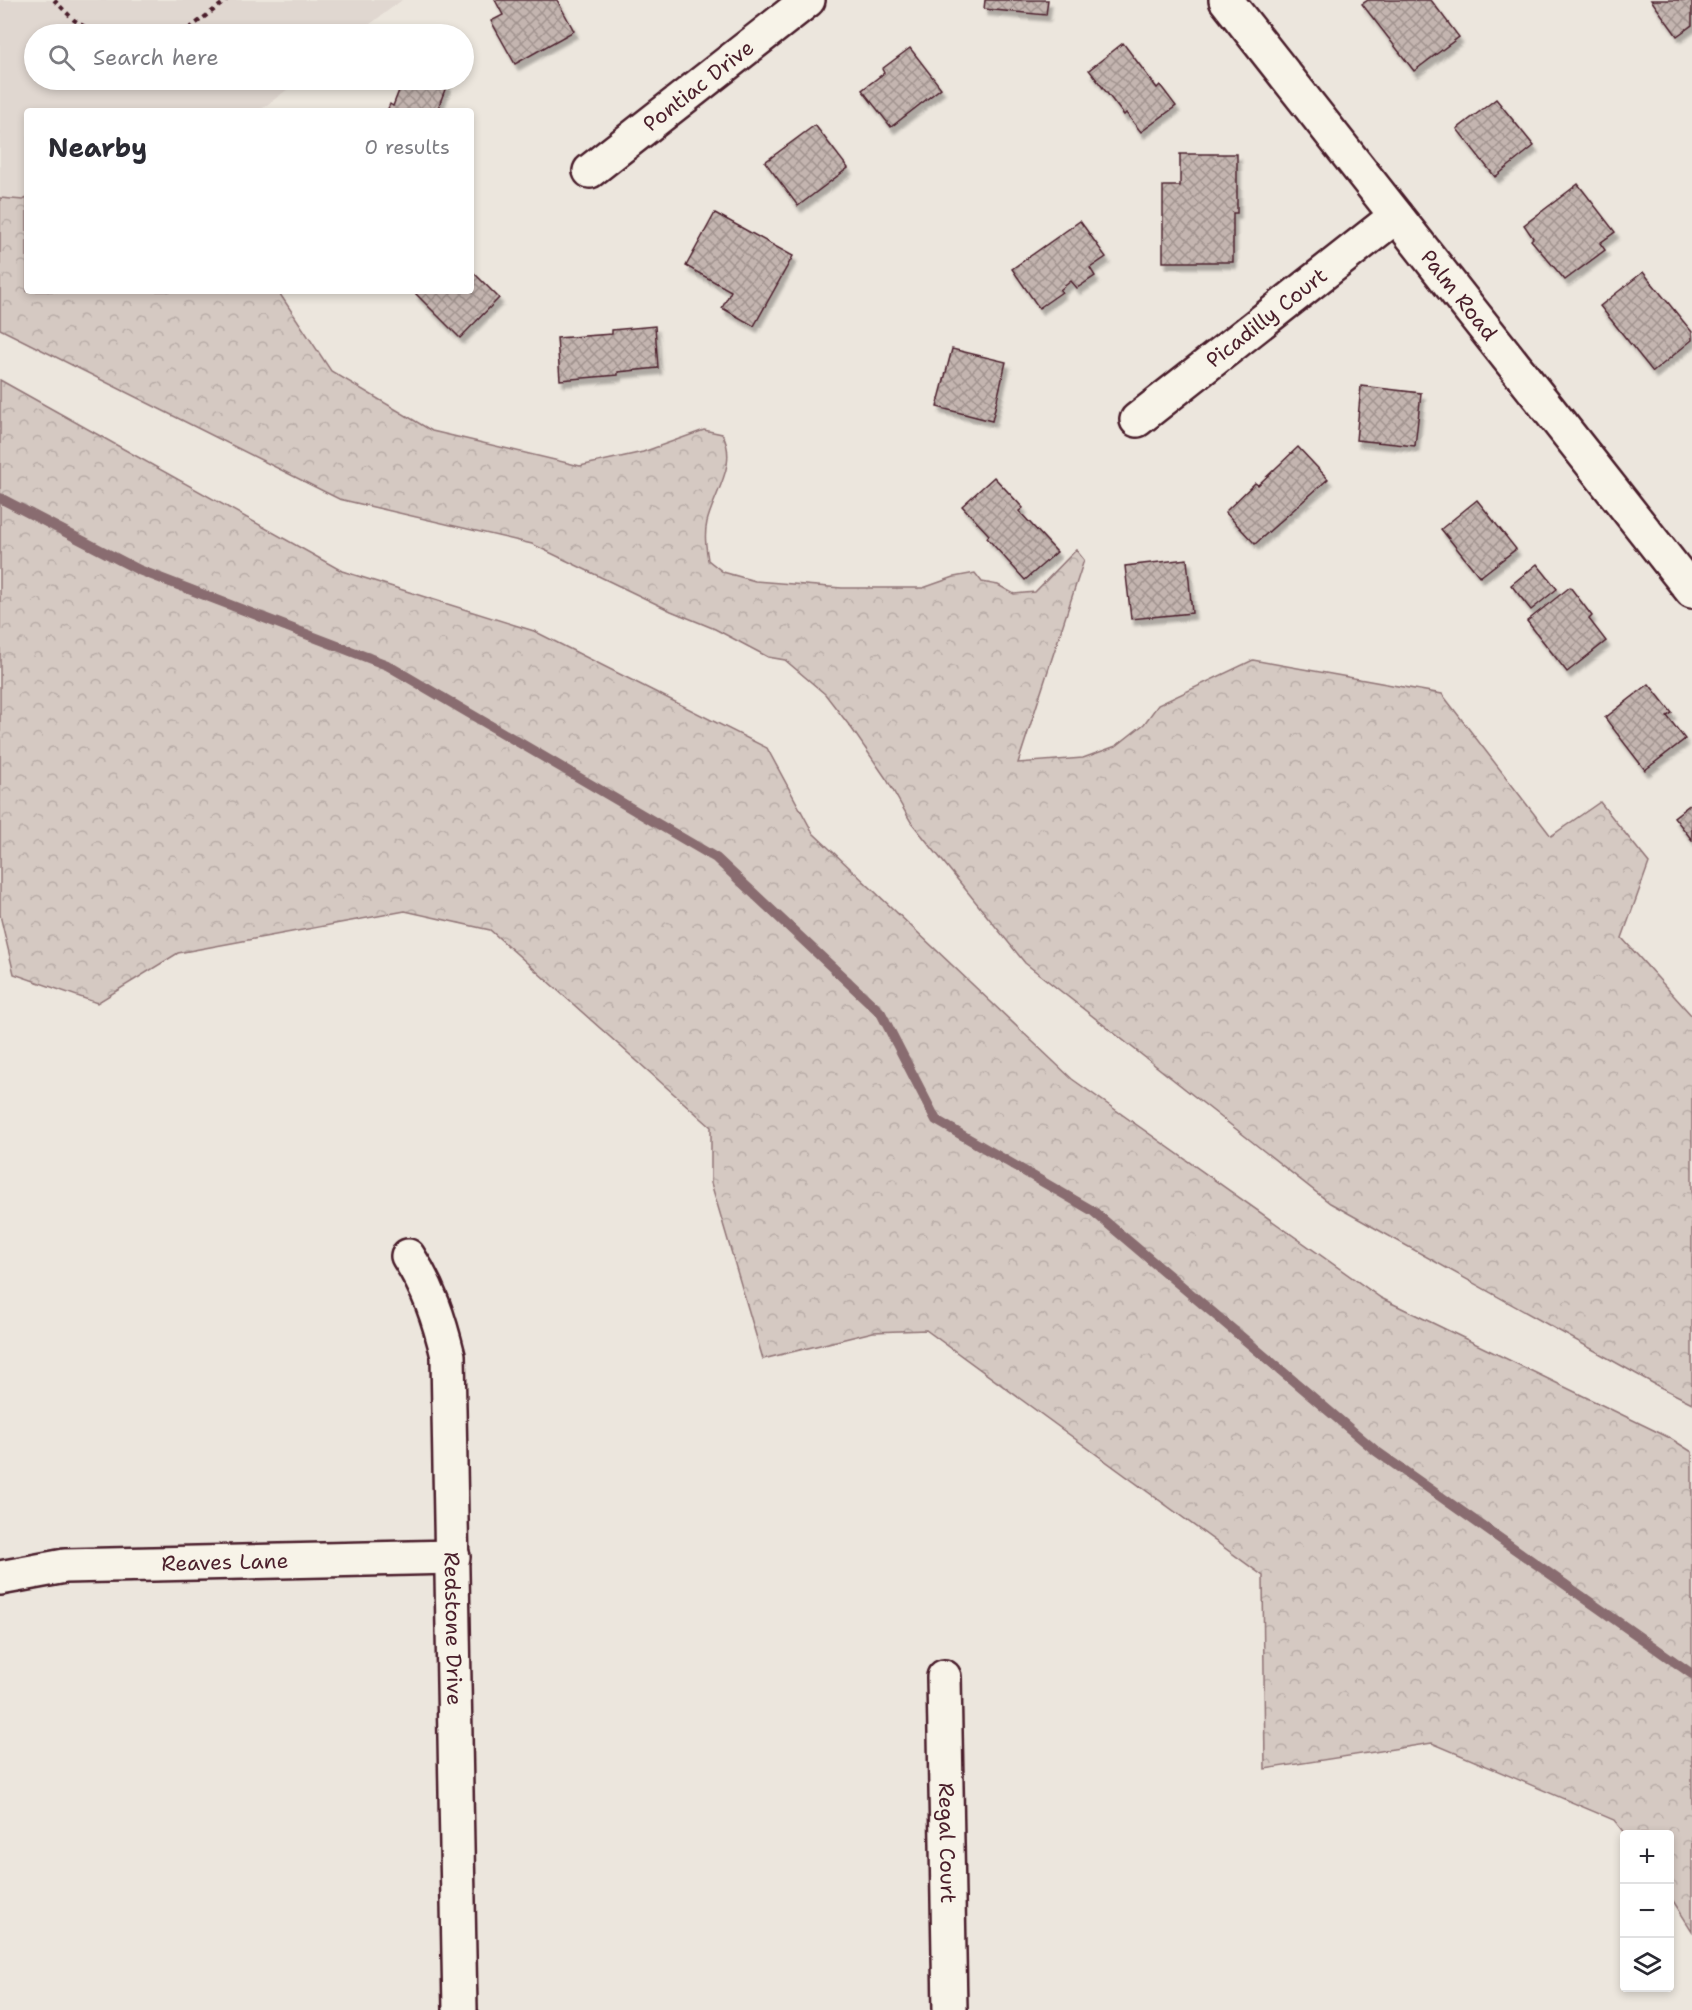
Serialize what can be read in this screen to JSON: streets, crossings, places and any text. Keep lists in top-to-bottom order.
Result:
{
  "streets": {
    "street": [
      "Pontiac Drive",
      "Palm Road",
      "Picadilly Court",
      "Reaves Lane",
      "Redstone Drive",
      "Regal Court"
    ]
  },
  "crossings": [
    ["Palm Road", "Picadilly Court"],
    ["Reaves Lane", "Redstone Drive"]
  ],
  "page": {
    "search": "Search here",
    "heading": ["Nearby", "0 results"],
    "map_buttons": ["+", "−"]
  }
}
